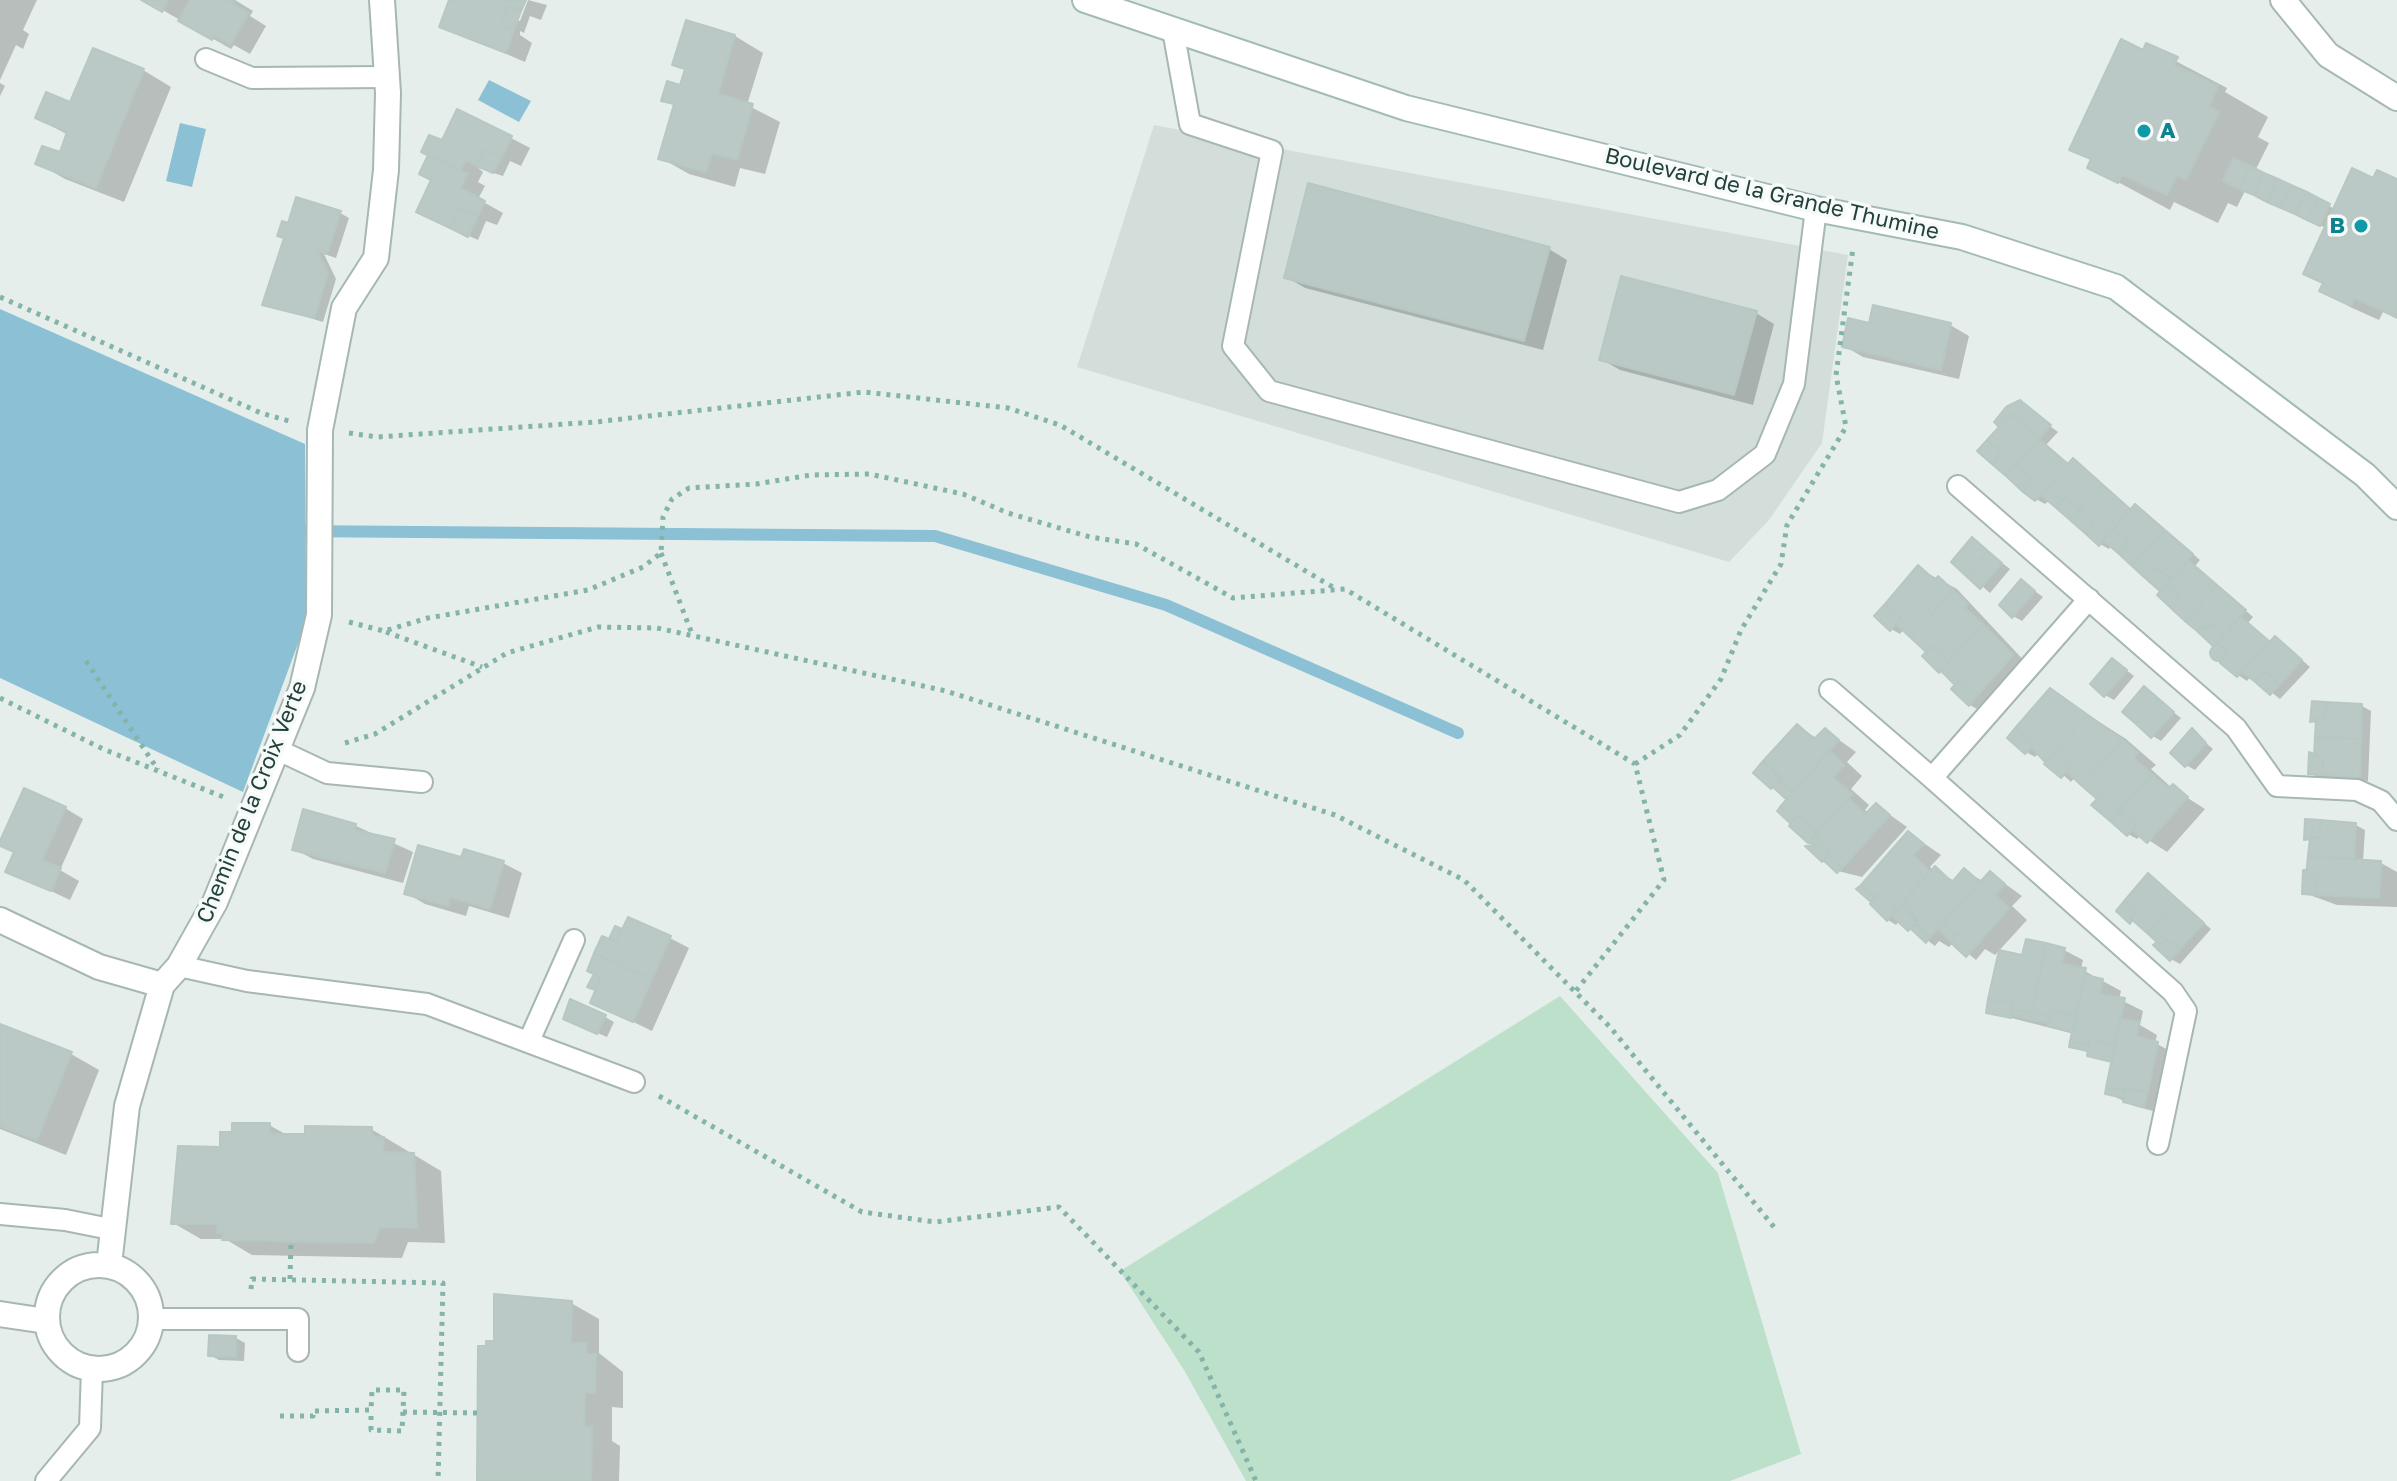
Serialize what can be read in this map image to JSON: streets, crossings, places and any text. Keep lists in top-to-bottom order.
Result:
{
  "streets": {
    "street": ["Boulevard de la Grande Thumine", "Chemin de la Croix Verte"]
  },
  "places": ["A", "B"]
}
